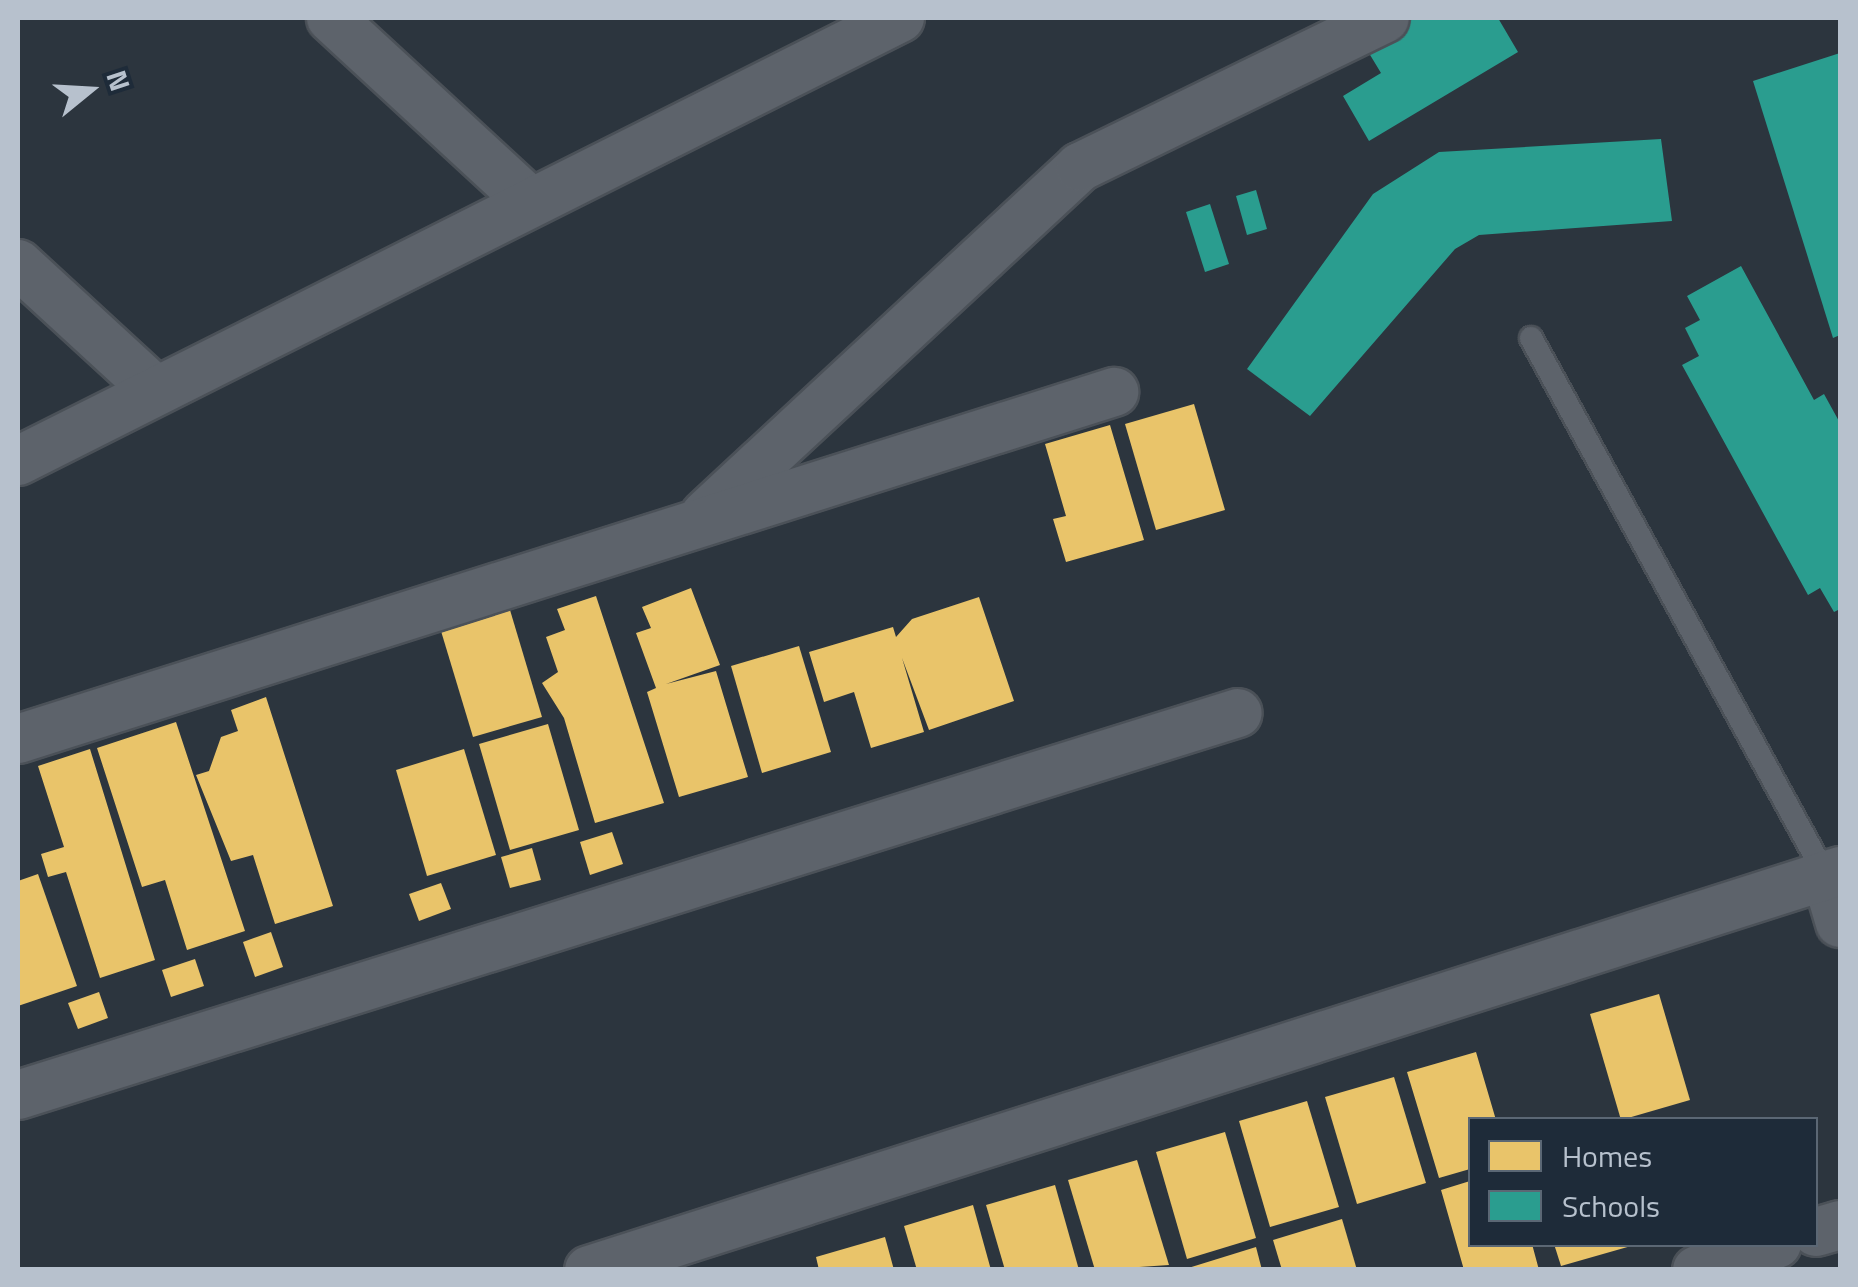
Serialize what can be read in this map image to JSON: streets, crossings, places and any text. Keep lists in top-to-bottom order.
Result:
{
  "legend": ["Homes", "Schools"],
  "north": "right"
}
